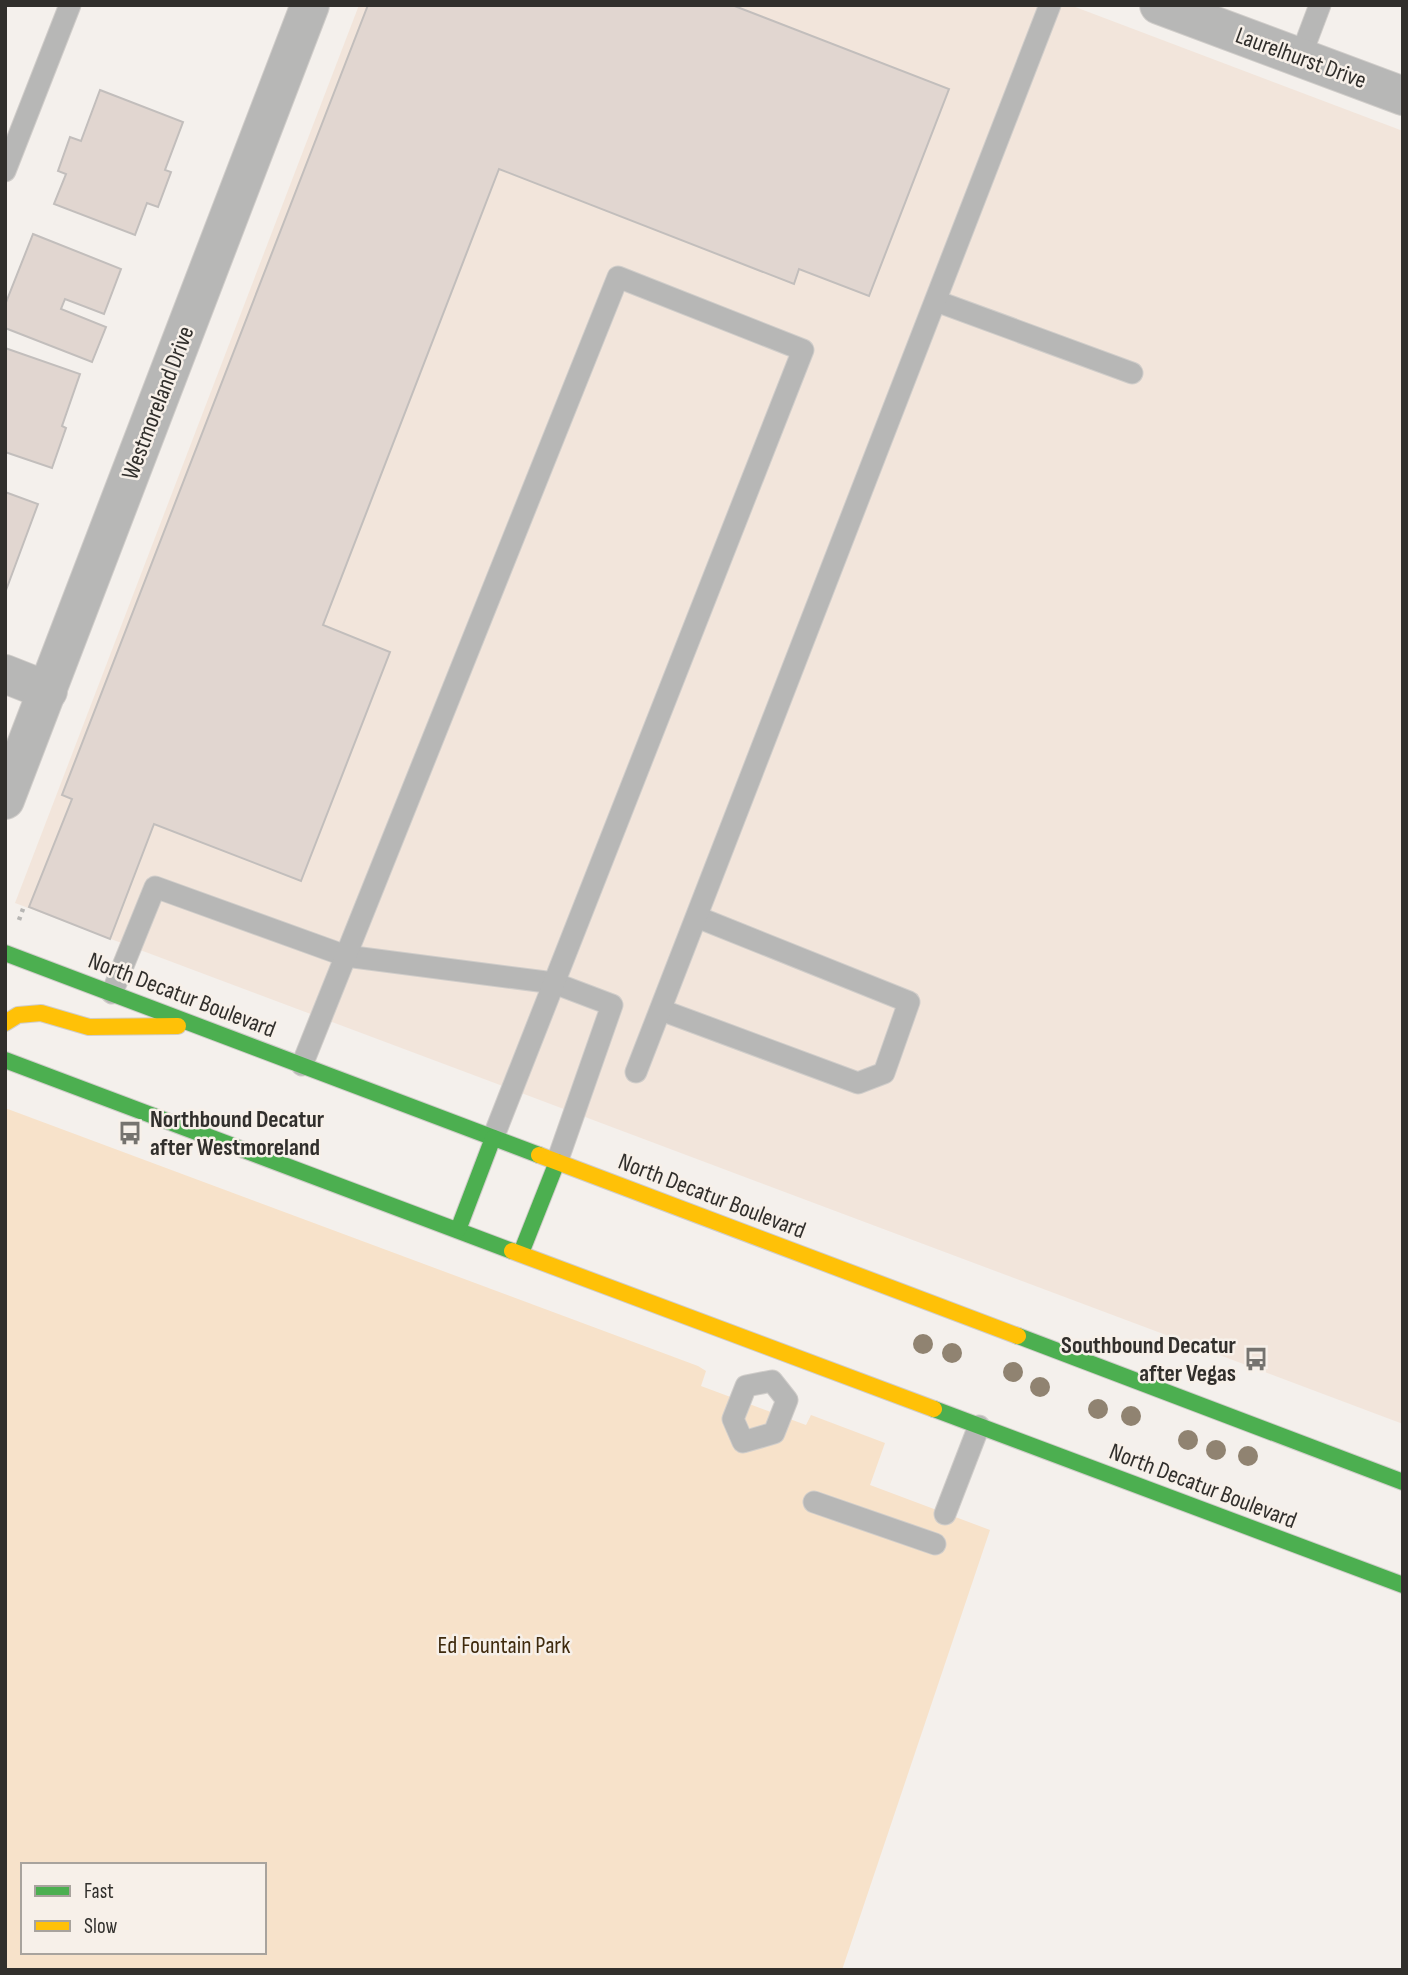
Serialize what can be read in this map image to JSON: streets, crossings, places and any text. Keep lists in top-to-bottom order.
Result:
{
  "streets": {
    "main road": ["North Decatur Boulevard"],
    "street": ["Laurelhurst Drive", "Westmoreland Drive"]
  },
  "parks": ["Ed Fountain Park"],
  "places": {
    "bus stop": ["Northbound Decatur after Westmoreland", "Southbound Decatur after Vegas"]
  },
  "legend": ["Fast", "Slow"]
}
